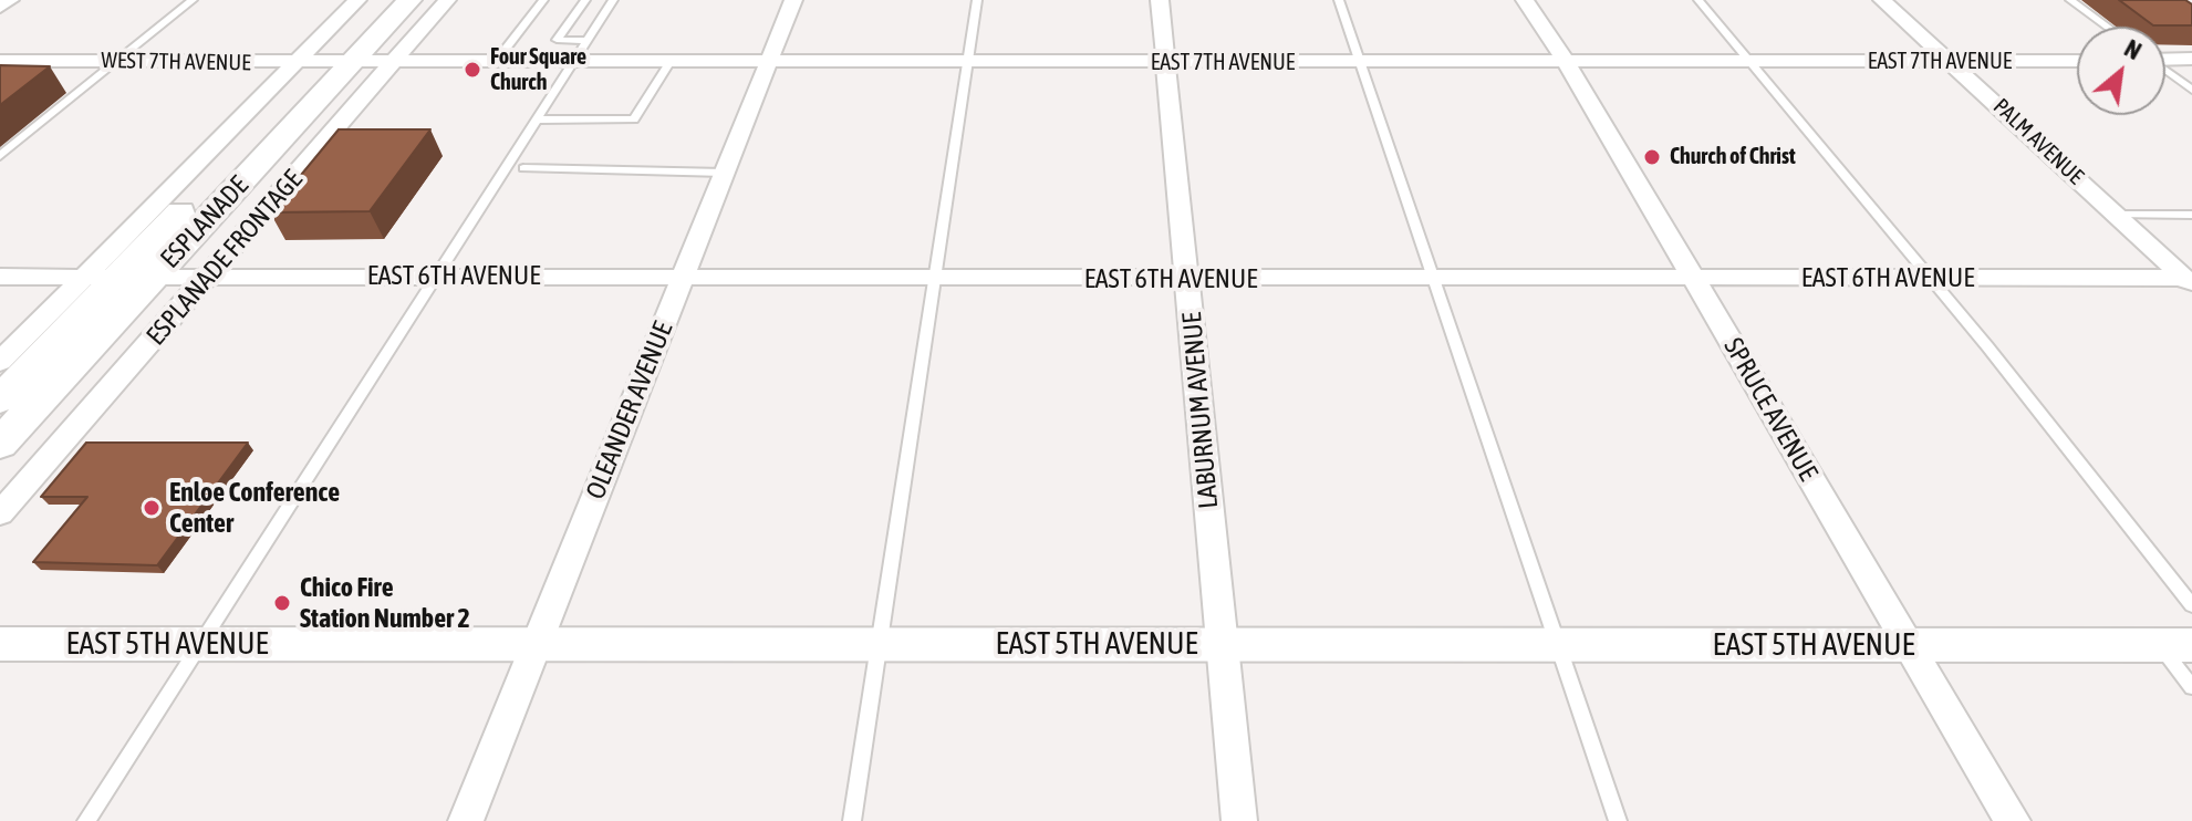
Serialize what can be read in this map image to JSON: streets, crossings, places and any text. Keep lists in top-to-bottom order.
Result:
{
  "streets": {
    "main road": ["ESPLANADE"],
    "street": [
      "WEST 7TH AVENUE",
      "EAST 7TH AVENUE",
      "PALM AVENUE",
      "ESPLANADE FRONTAGE",
      "EAST 6TH AVENUE",
      "SPRUCE AVENUE",
      "OLEANDER AVENUE",
      "LABURNUM AVENUE",
      "EAST 5TH AVENUE"
    ]
  },
  "crossings": [
    ["WEST 7TH AVENUE", "EAST 7TH AVENUE"],
    ["WEST 7TH AVENUE", "ESPLANADE"],
    ["EAST 7TH AVENUE", "PALM AVENUE"],
    ["EAST 7TH AVENUE", "ESPLANADE"],
    ["EAST 7TH AVENUE", "ESPLANADE FRONTAGE"],
    ["EAST 7TH AVENUE", "SPRUCE AVENUE"],
    ["EAST 7TH AVENUE", "OLEANDER AVENUE"],
    ["EAST 7TH AVENUE", "LABURNUM AVENUE"],
    ["PALM AVENUE", "EAST 6TH AVENUE"],
    ["ESPLANADE", "EAST 6TH AVENUE"],
    ["ESPLANADE FRONTAGE", "EAST 6TH AVENUE"],
    ["EAST 6TH AVENUE", "SPRUCE AVENUE"],
    ["EAST 6TH AVENUE", "OLEANDER AVENUE"],
    ["EAST 6TH AVENUE", "LABURNUM AVENUE"],
    ["SPRUCE AVENUE", "EAST 5TH AVENUE"],
    ["OLEANDER AVENUE", "EAST 5TH AVENUE"],
    ["LABURNUM AVENUE", "EAST 5TH AVENUE"]
  ],
  "places": [
    "Four Square Church",
    "Church of Christ",
    "Enloe Conference Center",
    "Chico Fire Station Number 2"
  ],
  "north": "top right"
}
